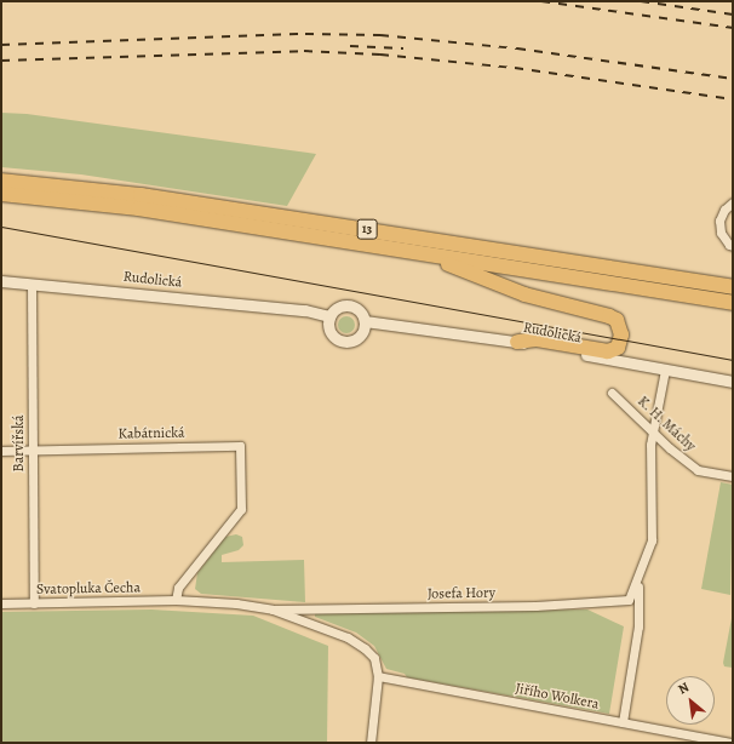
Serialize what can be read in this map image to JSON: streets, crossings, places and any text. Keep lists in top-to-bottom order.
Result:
{
  "streets": {
    "highway": ["13"],
    "street": [
      "Rudolická",
      "K. H. Máchy",
      "Kabátnická",
      "Barvířská",
      "Svatopluka Čecha",
      "Josefa Hory",
      "Jiřího Wolkera"
    ]
  },
  "crossings": [
    ["Rudolická", "Barvířská"],
    ["Rudolická", "Josefa Hory"],
    ["K. H. Máchy", "Josefa Hory"],
    ["Kabátnická", "Barvířská"],
    ["Kabátnická", "Svatopluka Čecha"],
    ["Barvířská", "Svatopluka Čecha"],
    ["Svatopluka Čecha", "Josefa Hory"],
    ["Svatopluka Čecha", "Jiřího Wolkera"],
    ["Josefa Hory", "Jiřího Wolkera"]
  ],
  "north": "top left"
}
